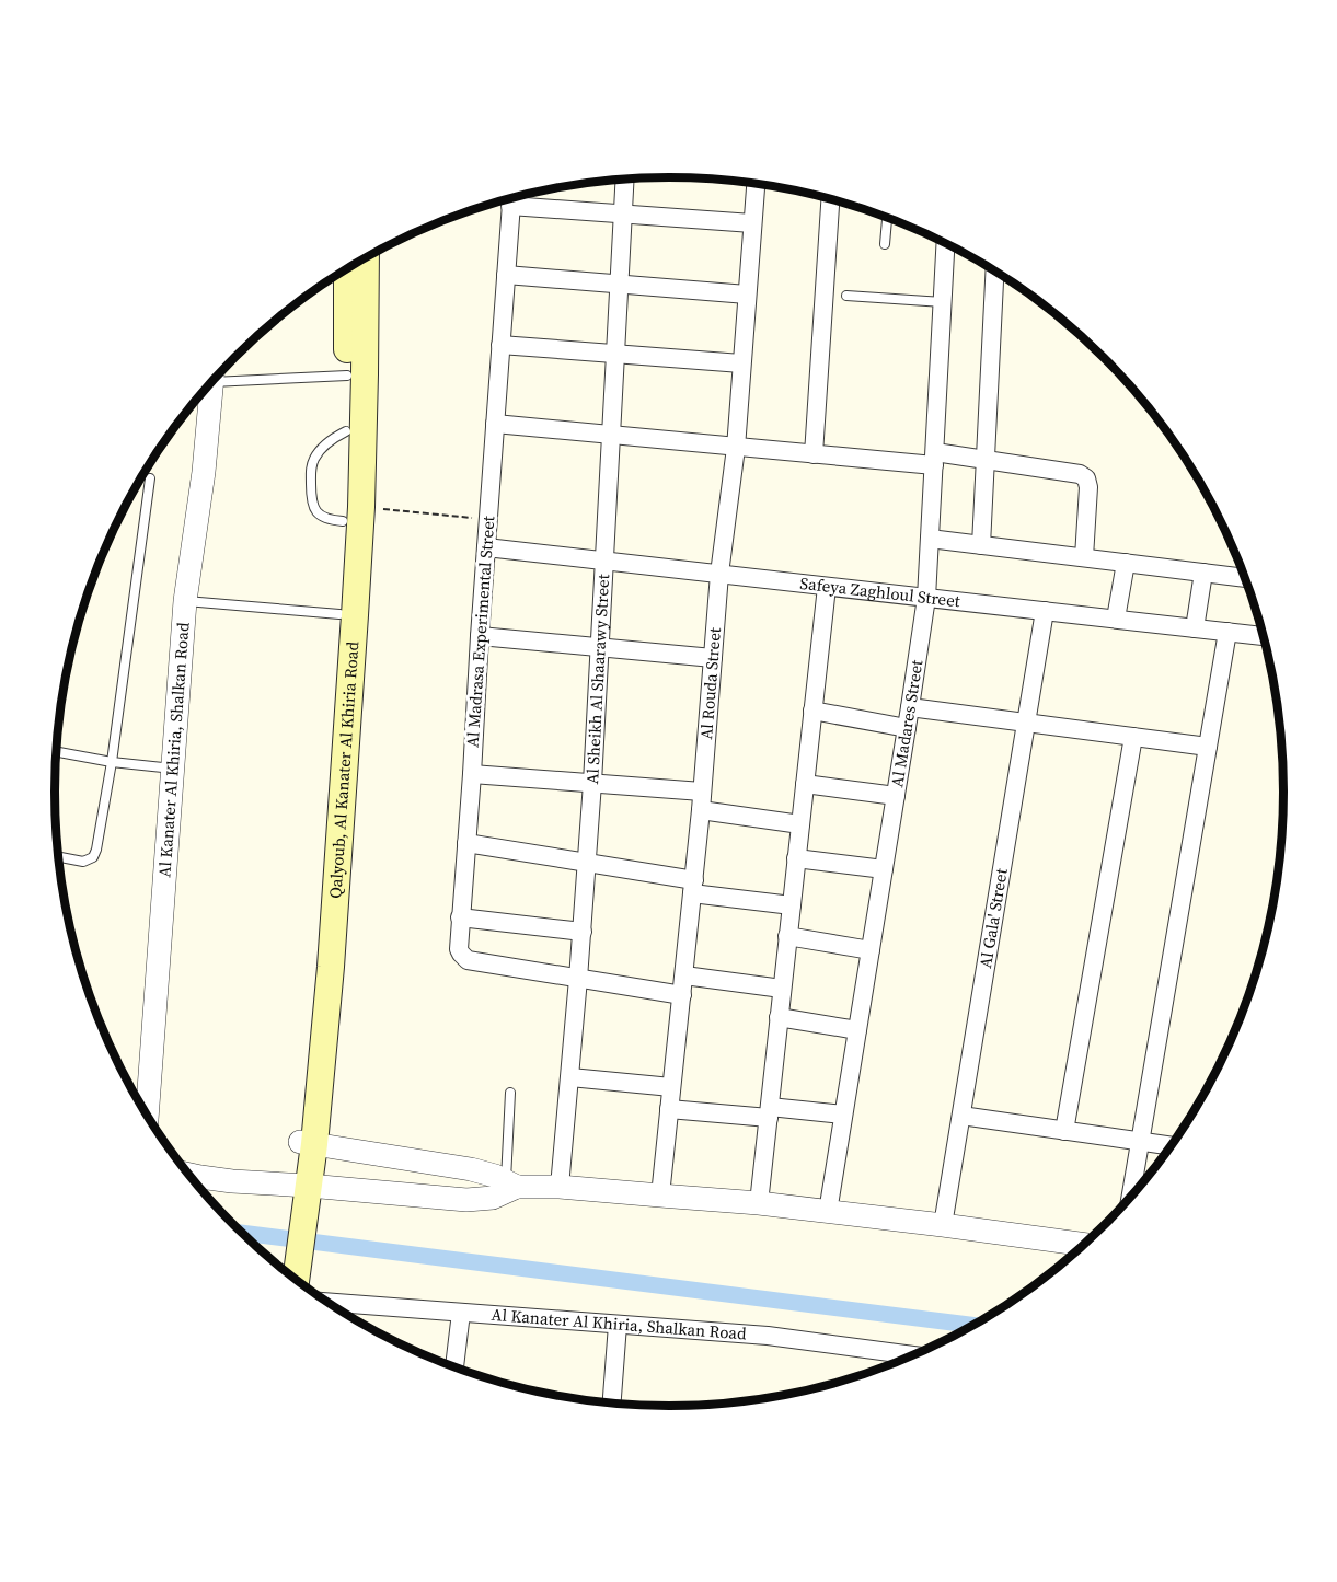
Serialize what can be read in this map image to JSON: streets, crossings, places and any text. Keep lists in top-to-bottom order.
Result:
{
  "streets": {
    "main road": ["Qalyoub, Al Kanater Al Khiria Road"],
    "street": [
      "Safeya Zaghloul Street",
      "Al Madrasa Experimental Street",
      "Al Sheikh Al Shaarawy Street",
      "Al Rouda Street",
      "Al Madares Street",
      "Al Kanater Al Khiria, Shalkan Road",
      "Al Gala' Street"
    ]
  },
  "crossings": [
    ["Safeya Zaghloul Street", "Al Madrasa Experimental Street"],
    ["Safeya Zaghloul Street", "Al Sheikh Al Shaarawy Street"],
    ["Safeya Zaghloul Street", "Al Rouda Street"],
    ["Safeya Zaghloul Street", "Al Madares Street"],
    ["Safeya Zaghloul Street", "Al Gala' Street"],
    ["Al Madrasa Experimental Street", "Al Sheikh Al Shaarawy Street"],
    ["Al Madrasa Experimental Street", "Al Rouda Street"]
  ]
}
